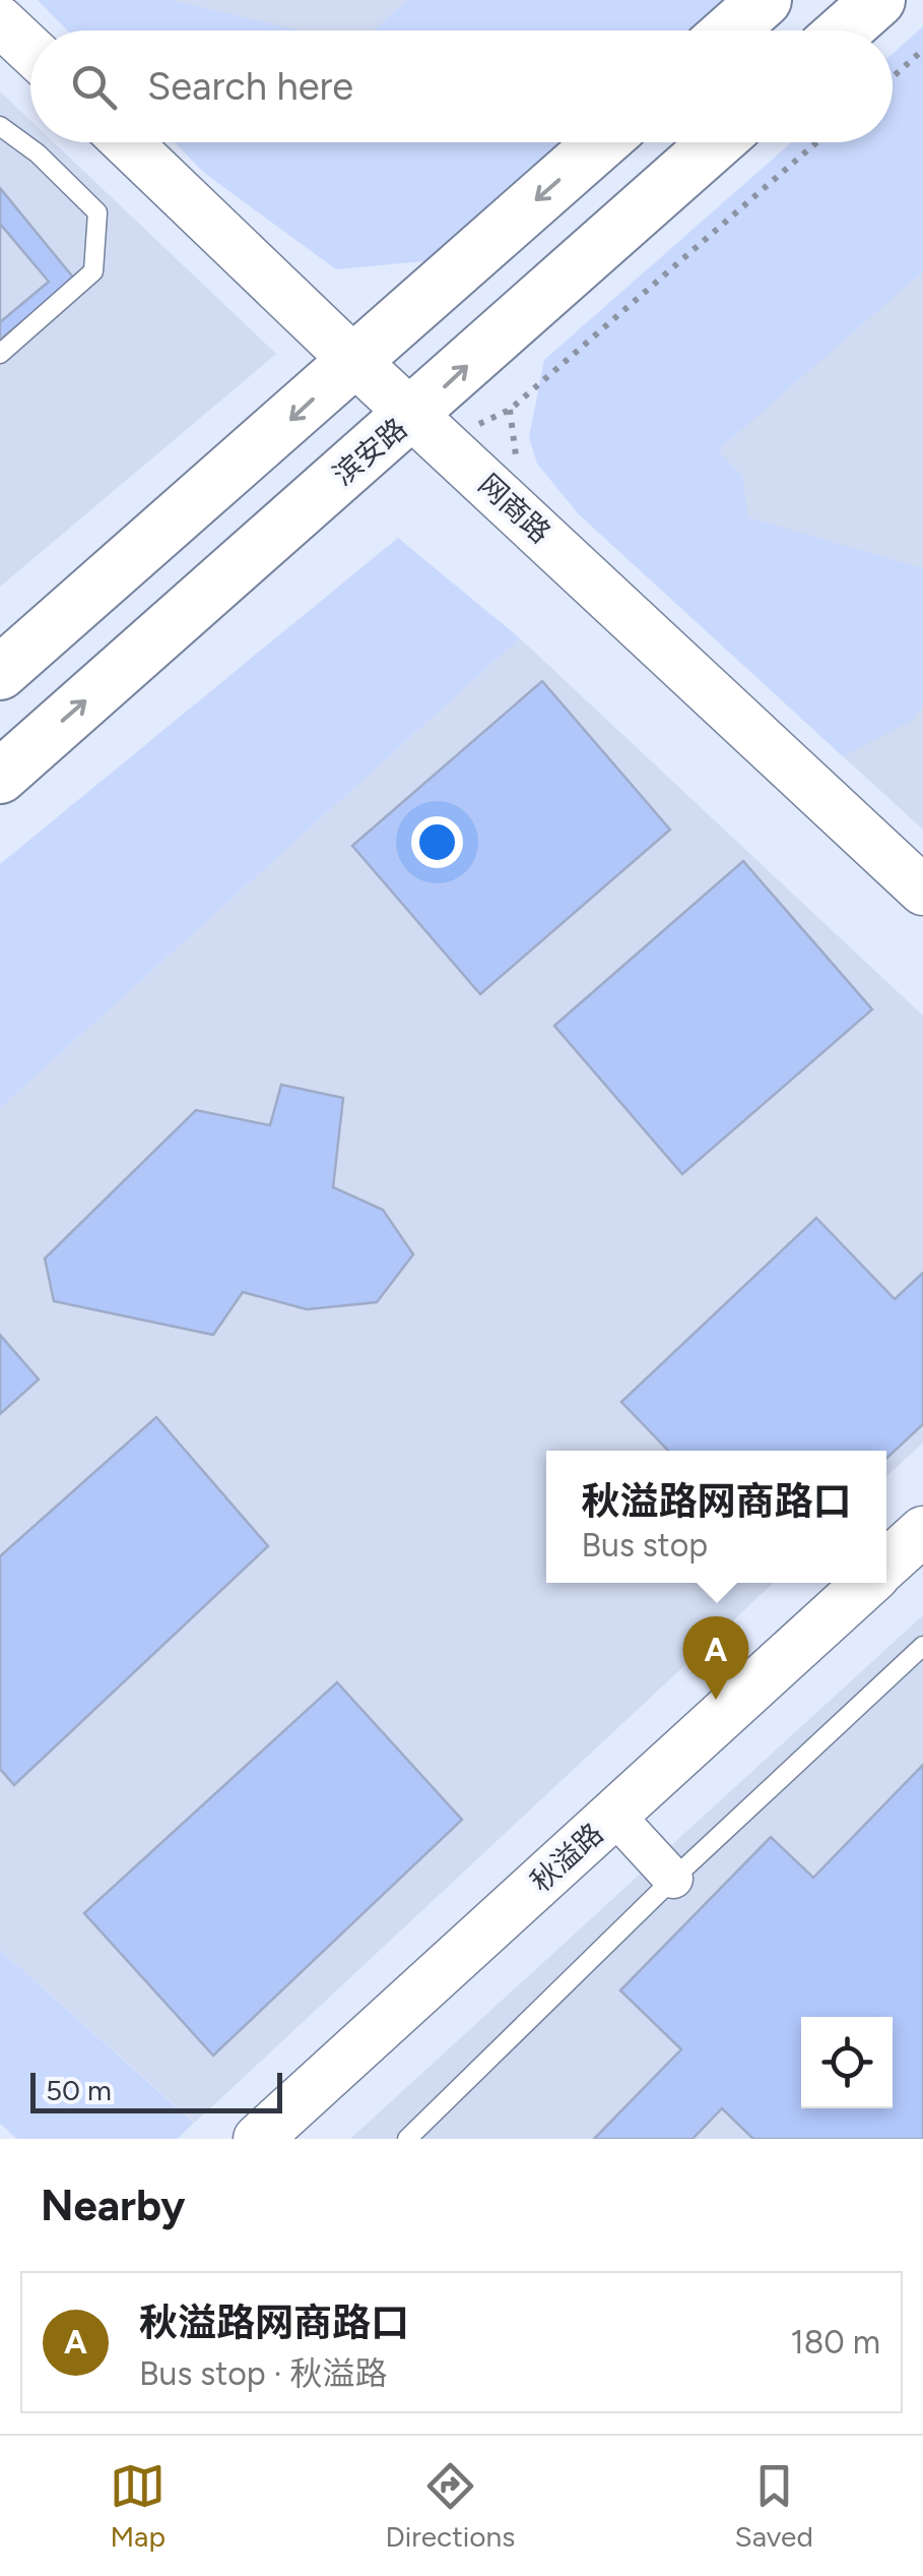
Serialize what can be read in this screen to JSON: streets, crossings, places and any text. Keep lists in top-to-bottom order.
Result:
{
  "streets": {
    "main road": ["滨安路"],
    "street": ["网商路", "秋溢路"]
  },
  "crossings": [
    ["滨安路", "网商路"]
  ],
  "scale_bar": "50 m",
  "page": {
    "search": "Search here",
    "popup": ["秋溢路网商路口", "Bus stop"],
    "pins": "A",
    "scale": "50 m",
    "heading": "Nearby",
    "list": [
      {
        "mark": "A",
        "name": "秋溢路网商路口",
        "note": "Bus stop · 秋溢路",
        "value": "180 m"
      }
    ],
    "nav": ["Map", "Directions", "Saved"]
  }
}
